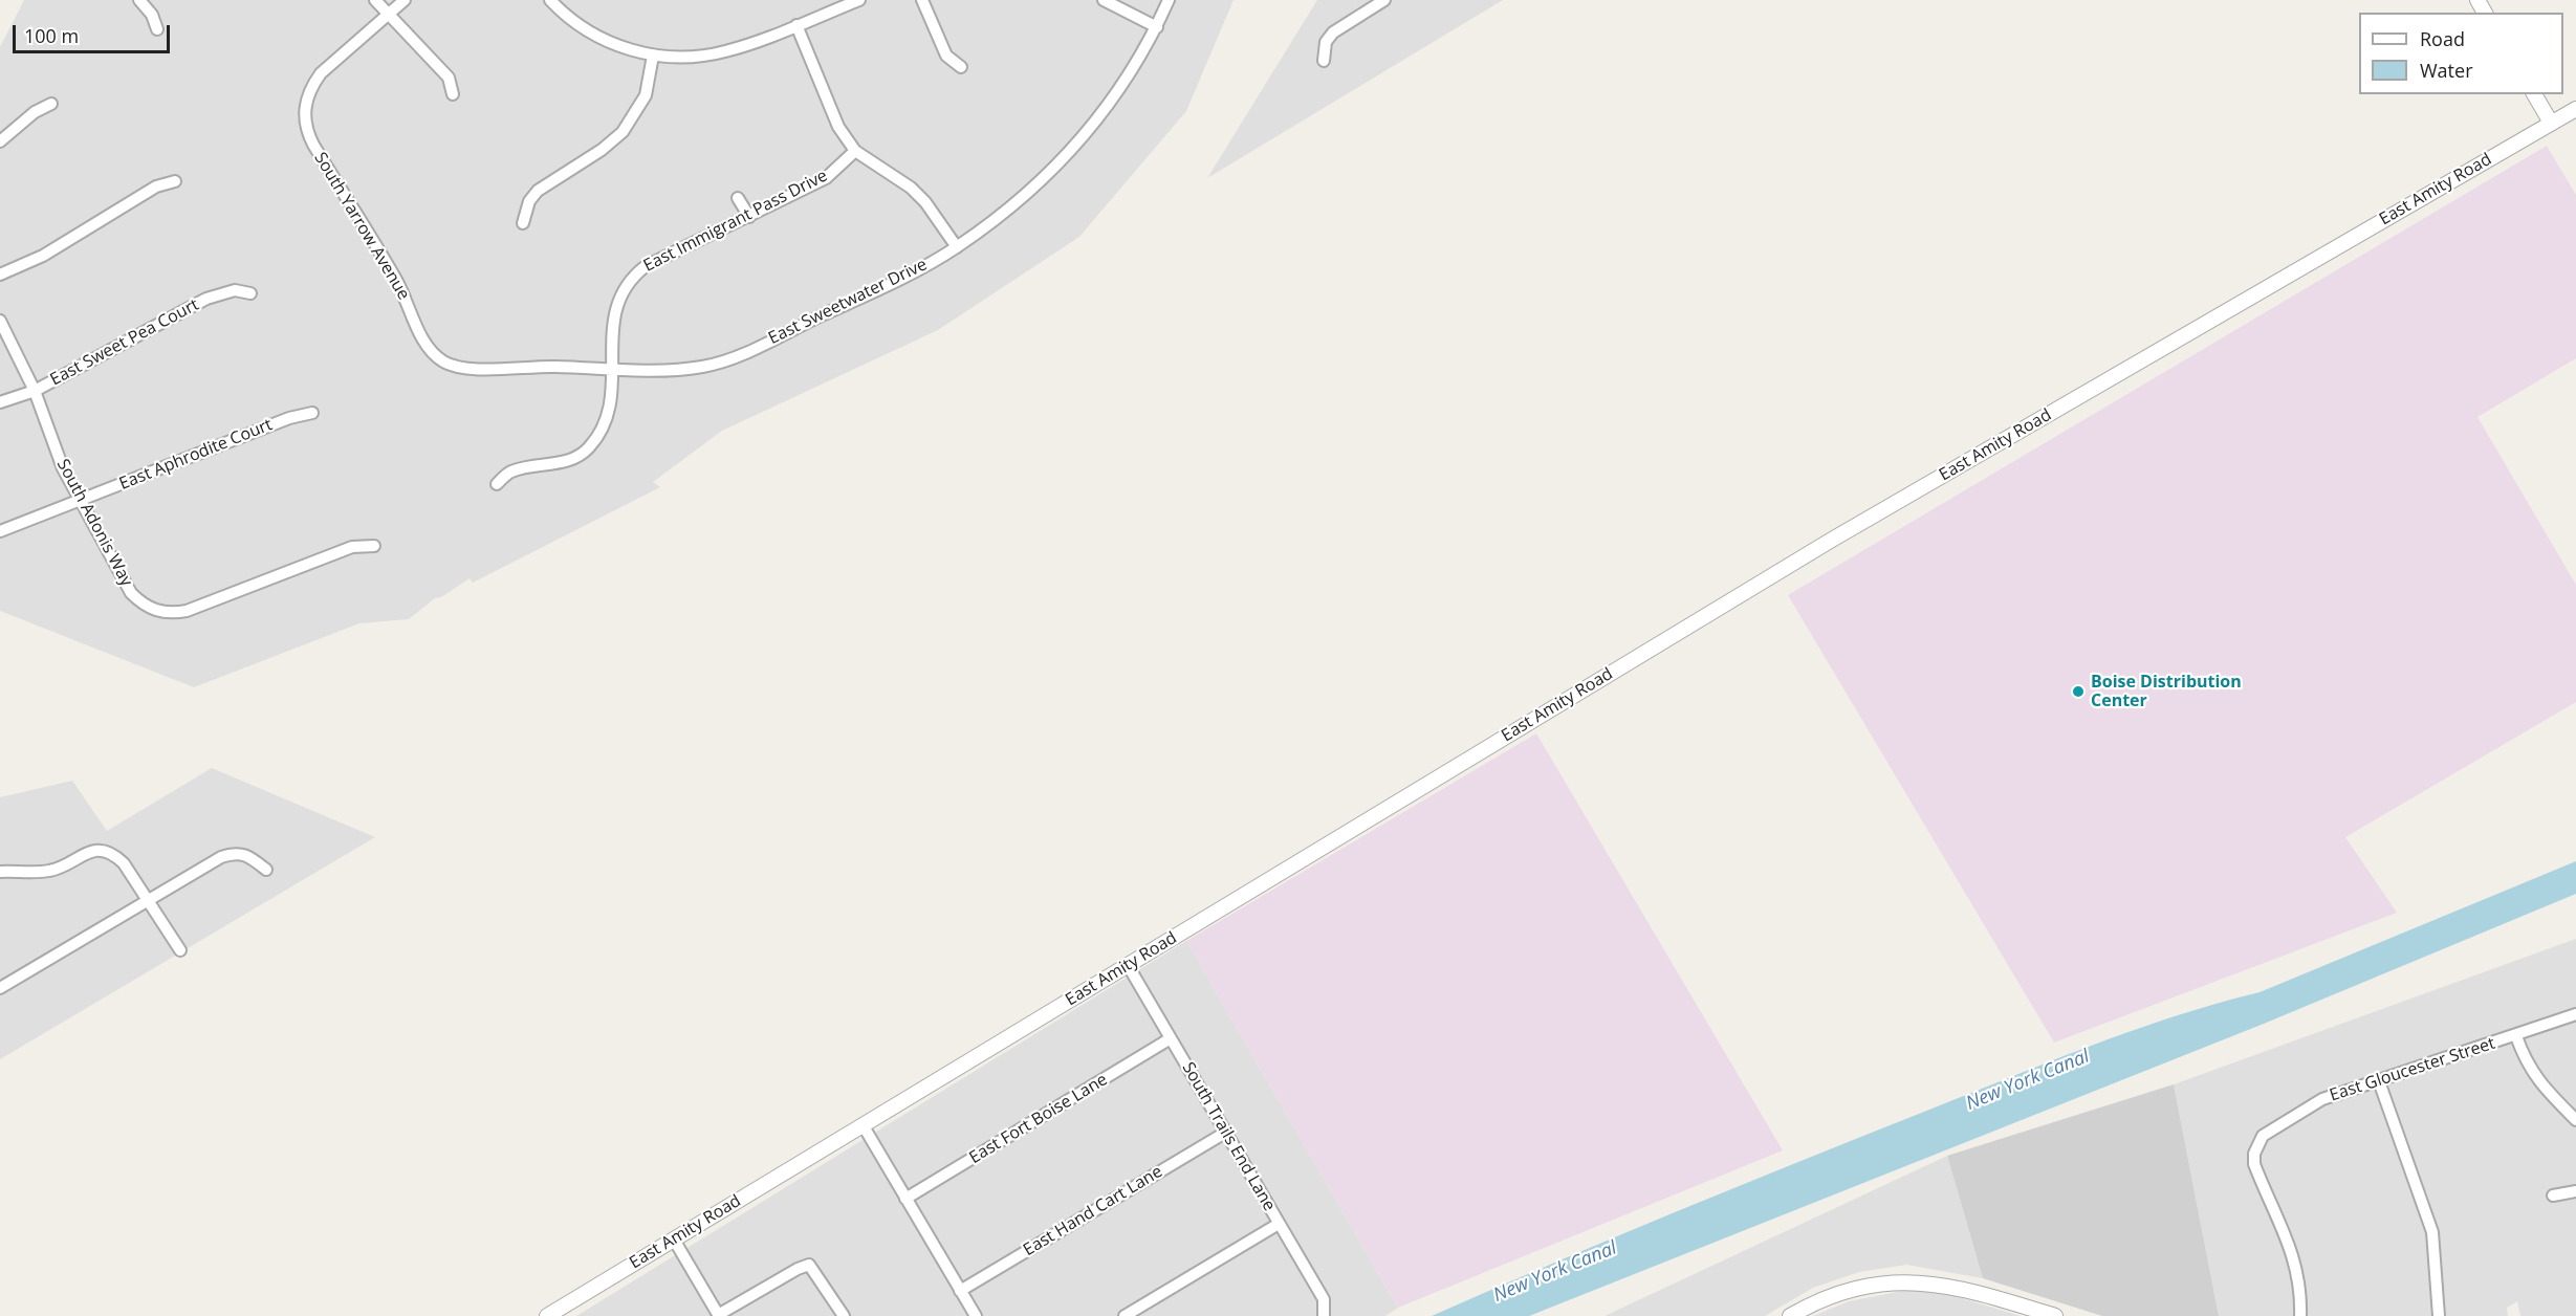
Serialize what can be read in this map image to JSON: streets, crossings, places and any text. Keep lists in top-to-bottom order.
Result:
{
  "streets": {
    "street": [
      "East Amity Road",
      "East Immigrant Pass Drive",
      "South Yarrow Avenue",
      "East Sweetwater Drive",
      "East Sweet Pea Court",
      "East Aphrodite Court",
      "South Adonis Way",
      "East Gloucester Street",
      "East Fort Boise Lane",
      "South Trails End Lane",
      "East Hand Cart Lane"
    ]
  },
  "crossings": [
    ["East Amity Road", "South Trails End Lane"],
    ["East Immigrant Pass Drive", "East Sweetwater Drive"],
    ["South Yarrow Avenue", "East Sweetwater Drive"],
    ["East Sweet Pea Court", "South Adonis Way"],
    ["East Aphrodite Court", "South Adonis Way"],
    ["East Fort Boise Lane", "South Trails End Lane"],
    ["South Trails End Lane", "East Hand Cart Lane"]
  ],
  "water": ["New York Canal"],
  "places": ["Boise Distribution Center"],
  "legend": ["Road", "Water"],
  "scale_bar": "100 m"
}
